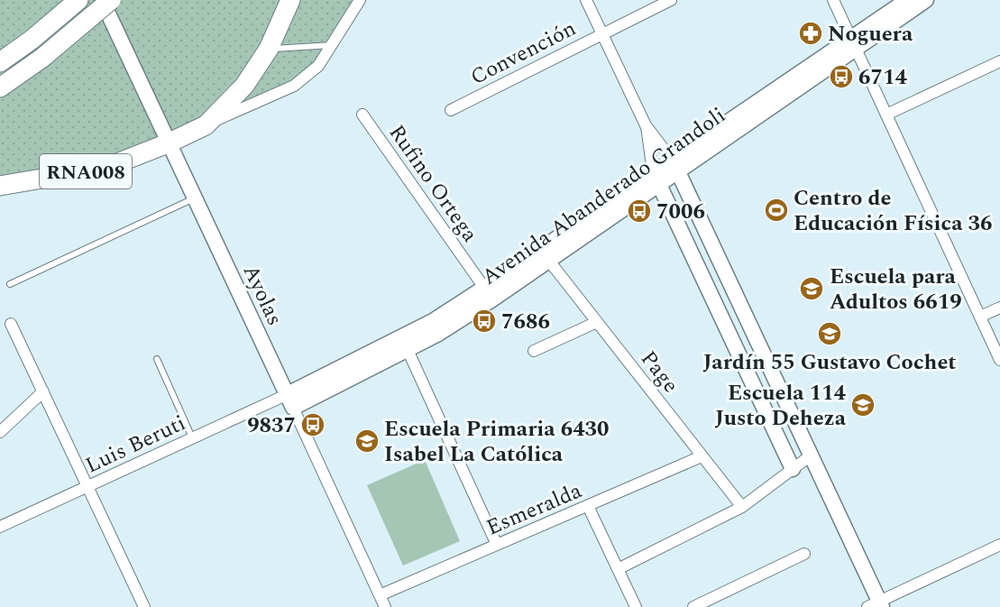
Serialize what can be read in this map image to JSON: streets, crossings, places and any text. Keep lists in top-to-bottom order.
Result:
{
  "streets": {
    "highway": ["RNA008"],
    "street": [
      "Convención",
      "Rufino Ortega",
      "Avenida Abanderado Grandoli",
      "Ayolas",
      "Page",
      "Luis Beruti",
      "Esmeralda"
    ]
  },
  "crossings": [
    ["RNA008", "Ayolas"],
    ["Rufino Ortega", "Avenida Abanderado Grandoli"],
    ["Avenida Abanderado Grandoli", "Ayolas"],
    ["Avenida Abanderado Grandoli", "Page"],
    ["Avenida Abanderado Grandoli", "Luis Beruti"],
    ["Ayolas", "Luis Beruti"],
    ["Ayolas", "Esmeralda"],
    ["Page", "Esmeralda"]
  ],
  "places": {
    "pharmacy": ["Noguera"],
    "bus stop": [
      "6714",
      "7006",
      "7686",
      "9837"
    ],
    "sports": ["Centro de Educación Física 36"],
    "school or university": [
      "Escuela para Adultos 6619",
      "Jardín 55 Gustavo Cochet",
      "Escuela 114 Justo Deheza",
      "Escuela Primaria 6430 Isabel La Católica"
    ]
  }
}
